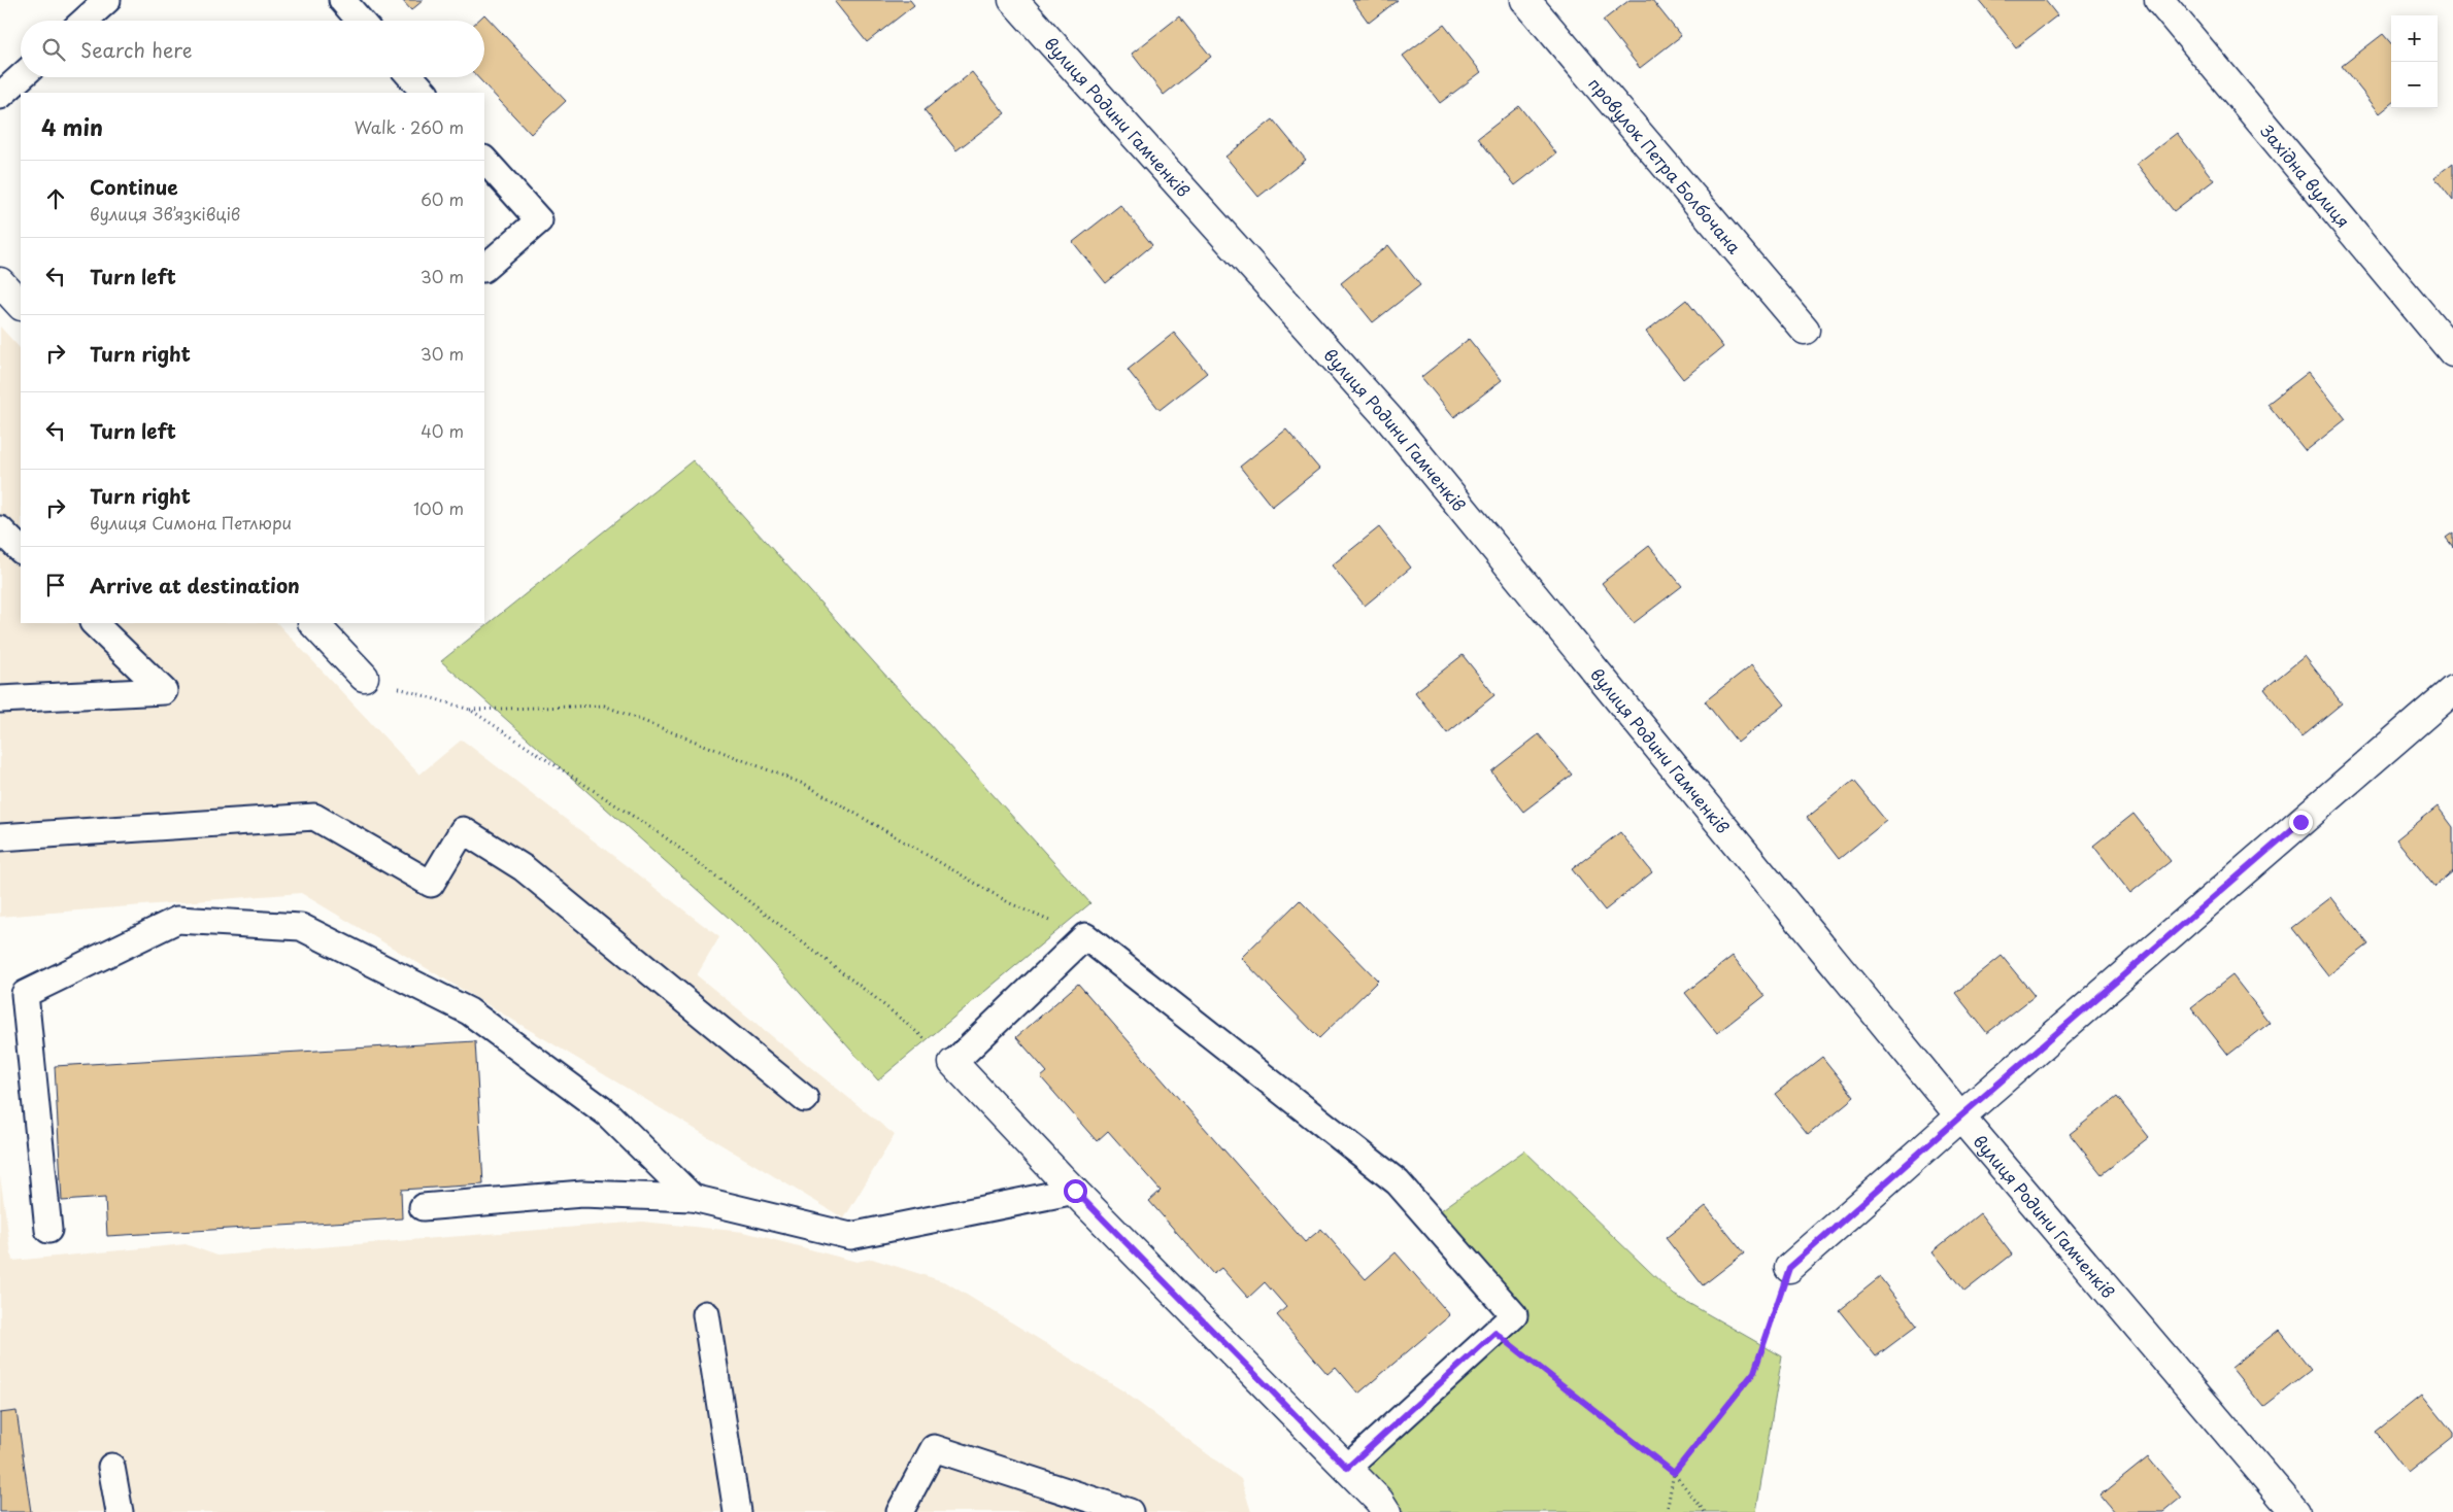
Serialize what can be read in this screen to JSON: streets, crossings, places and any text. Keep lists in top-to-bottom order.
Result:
{
  "streets": {
    "street": ["вулиця Родини Гамченків", "провулок Петра Болбочана", "Західна вулиця"]
  },
  "page": {
    "map_buttons": ["+", "−"],
    "search": "Search here",
    "heading": ["4 min", "Walk · 260 m"],
    "list": [
      ["Continue", "вулиця Звʼязківців", "60 m"],
      ["Turn left", "30 m"],
      ["Turn right", "30 m"],
      ["Turn left", "40 m"],
      ["Turn right", "вулиця Симона Петлюри", "100 m"],
      "Arrive at destination"
    ]
  }
}
